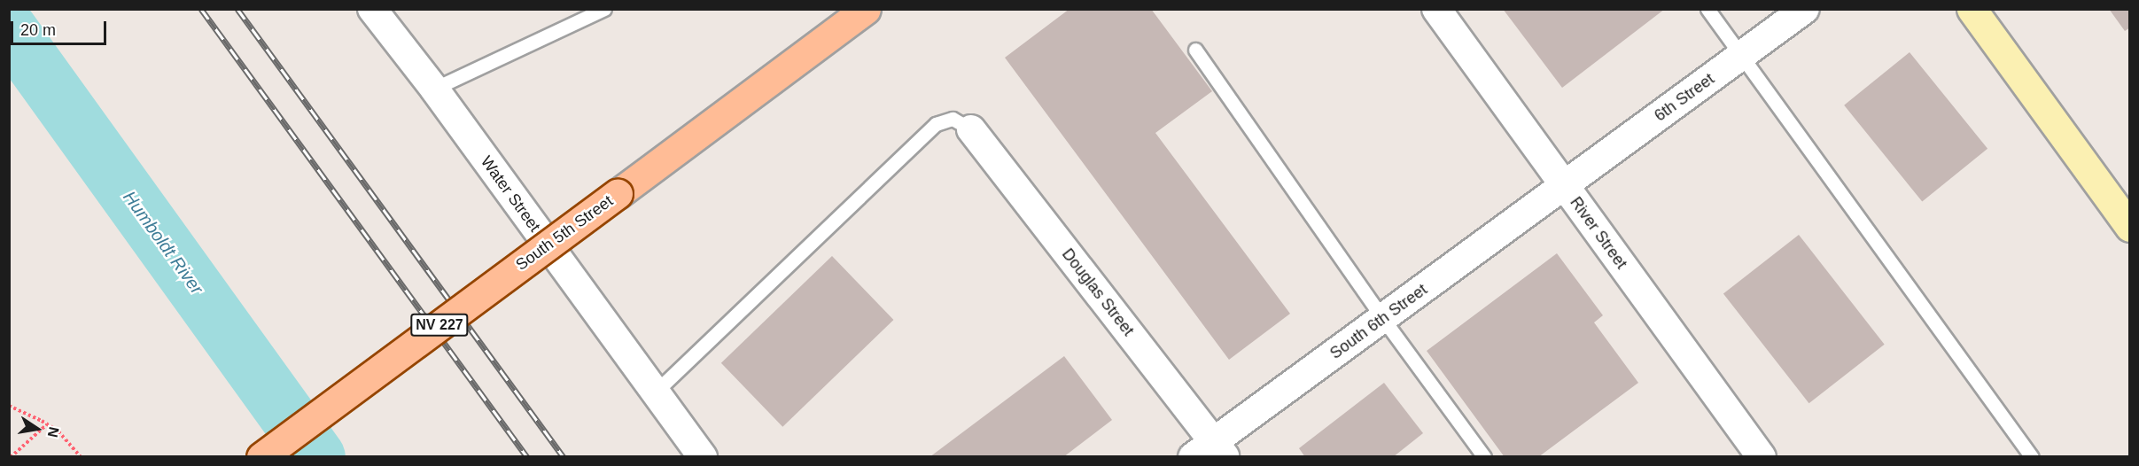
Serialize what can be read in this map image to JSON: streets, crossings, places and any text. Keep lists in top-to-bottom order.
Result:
{
  "streets": {
    "main road": ["South 5th Street", "NV 227"],
    "street": [
      "6th Street",
      "Water Street",
      "River Street",
      "Douglas Street",
      "South 6th Street"
    ]
  },
  "crossings": [
    ["6th Street", "River Street"],
    ["6th Street", "South 6th Street"],
    ["River Street", "South 6th Street"],
    ["Douglas Street", "South 6th Street"]
  ],
  "water": ["Humboldt River"],
  "scale_bar": "20 m",
  "north": "right"
}
